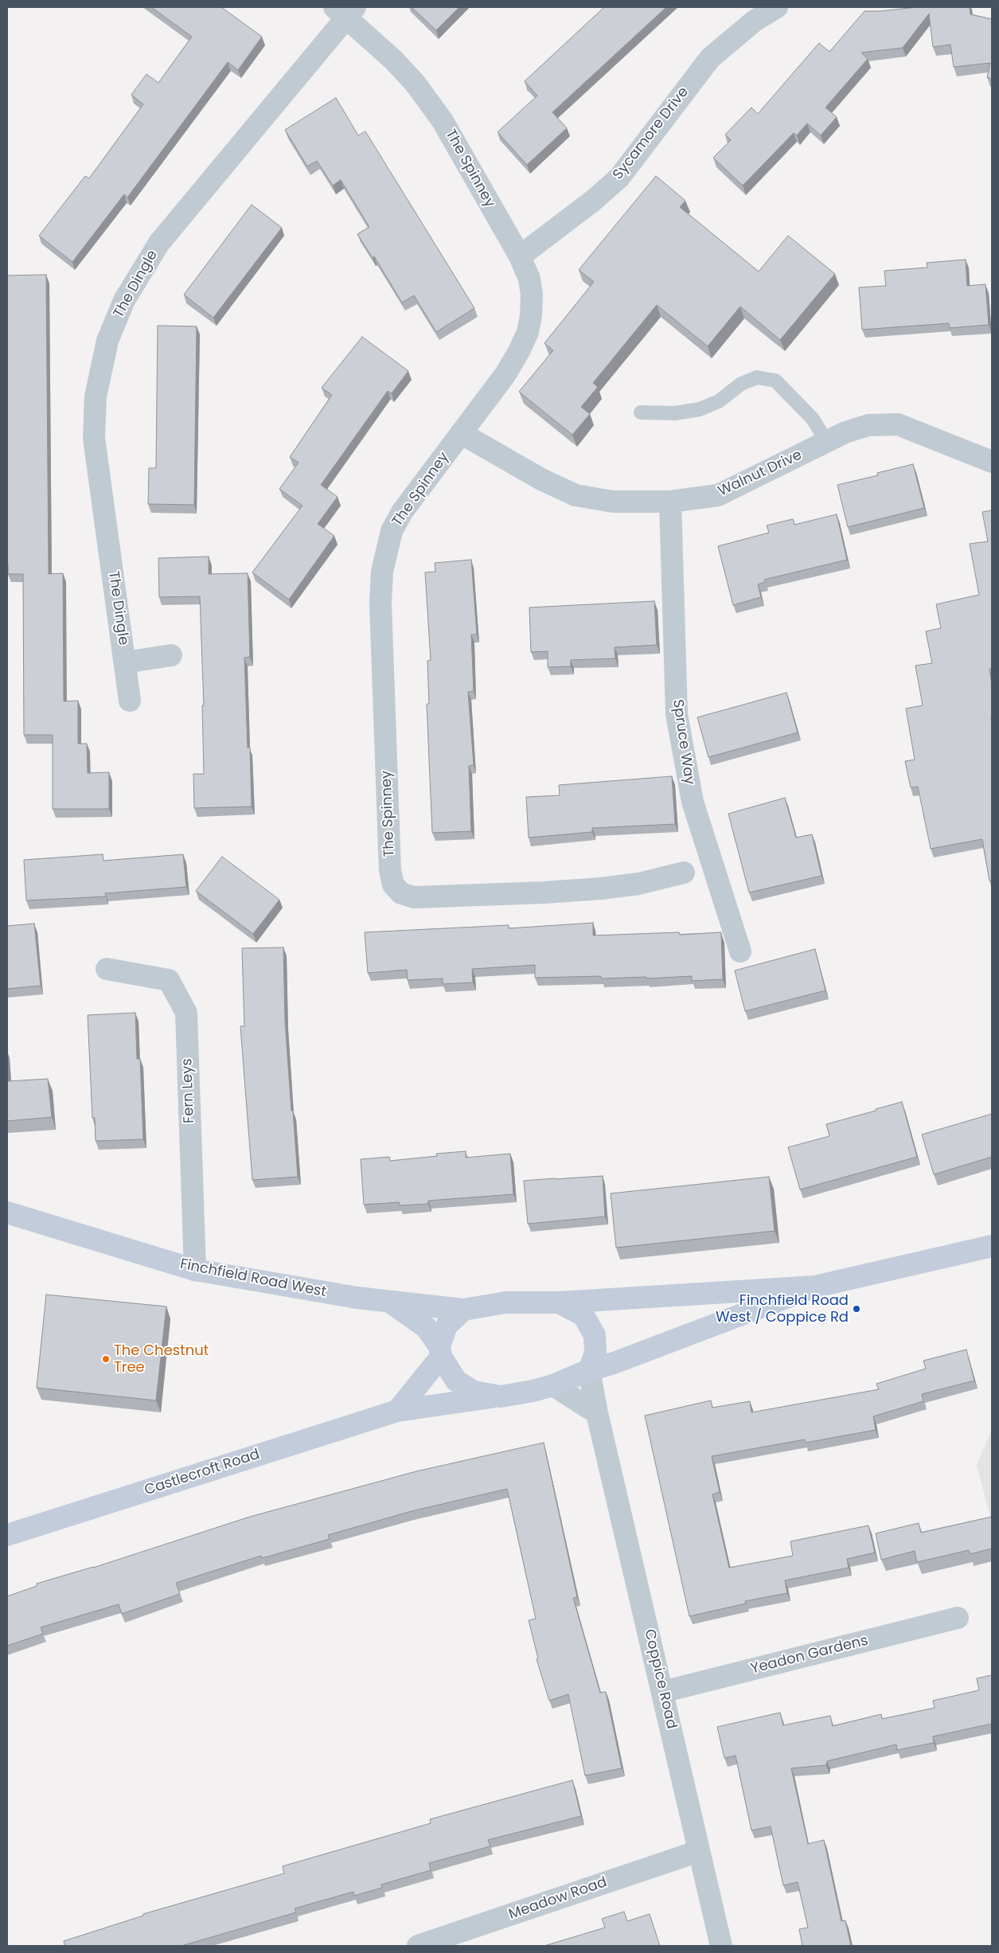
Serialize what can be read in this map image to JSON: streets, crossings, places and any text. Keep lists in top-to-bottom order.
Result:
{
  "streets": {
    "main road": ["Finchfield Road West", "Castlecroft Road"],
    "street": [
      "Sycamore Drive",
      "The Spinney",
      "The Dingle",
      "Walnut Drive",
      "Spruce Way",
      "Fern Leys",
      "Yeadon Gardens",
      "Coppice Road",
      "Meadow Road"
    ]
  },
  "crossings": [
    ["Sycamore Drive", "The Spinney"],
    ["The Spinney", "The Dingle"],
    ["The Spinney", "Walnut Drive"],
    ["Walnut Drive", "Spruce Way"],
    ["Fern Leys", "Finchfield Road West"],
    ["Finchfield Road West", "Coppice Road"],
    ["Yeadon Gardens", "Coppice Road"],
    ["Coppice Road", "Meadow Road"]
  ],
  "places": ["Finchfield Road West / Coppice Rd", "The Chestnut Tree"]
}
